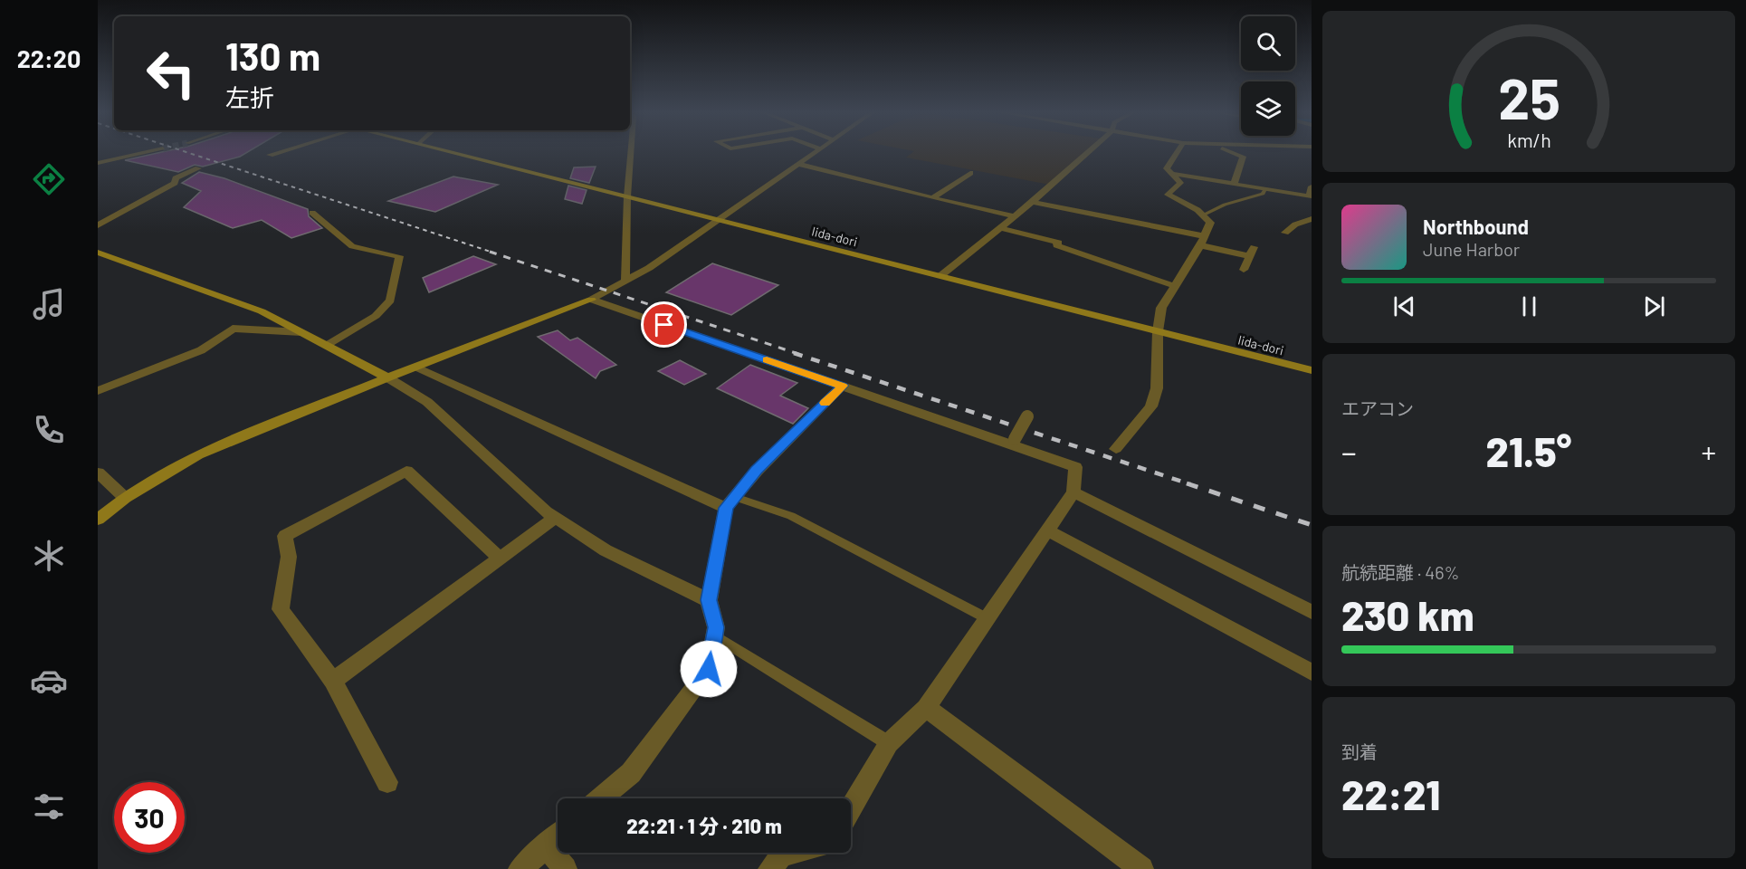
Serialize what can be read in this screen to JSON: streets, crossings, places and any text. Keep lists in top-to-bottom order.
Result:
{
  "streets": {
    "main road": ["Iida-dori"]
  },
  "page": {
    "tabs": "22:20",
    "turn": ["130 m", "左折"],
    "song": ["Northbound", "June Harbor"],
    "tile": [
      "エアコン",
      ["航続距離 · 46%", "230 km"],
      ["到着", "22:21"]
    ],
    "heat": ["−", "21.5°", "+"],
    "limit": "30",
    "trip": "22:21 · 1 分 · 210 m",
    "gauge": ["25", "km/h"]
  }
}
